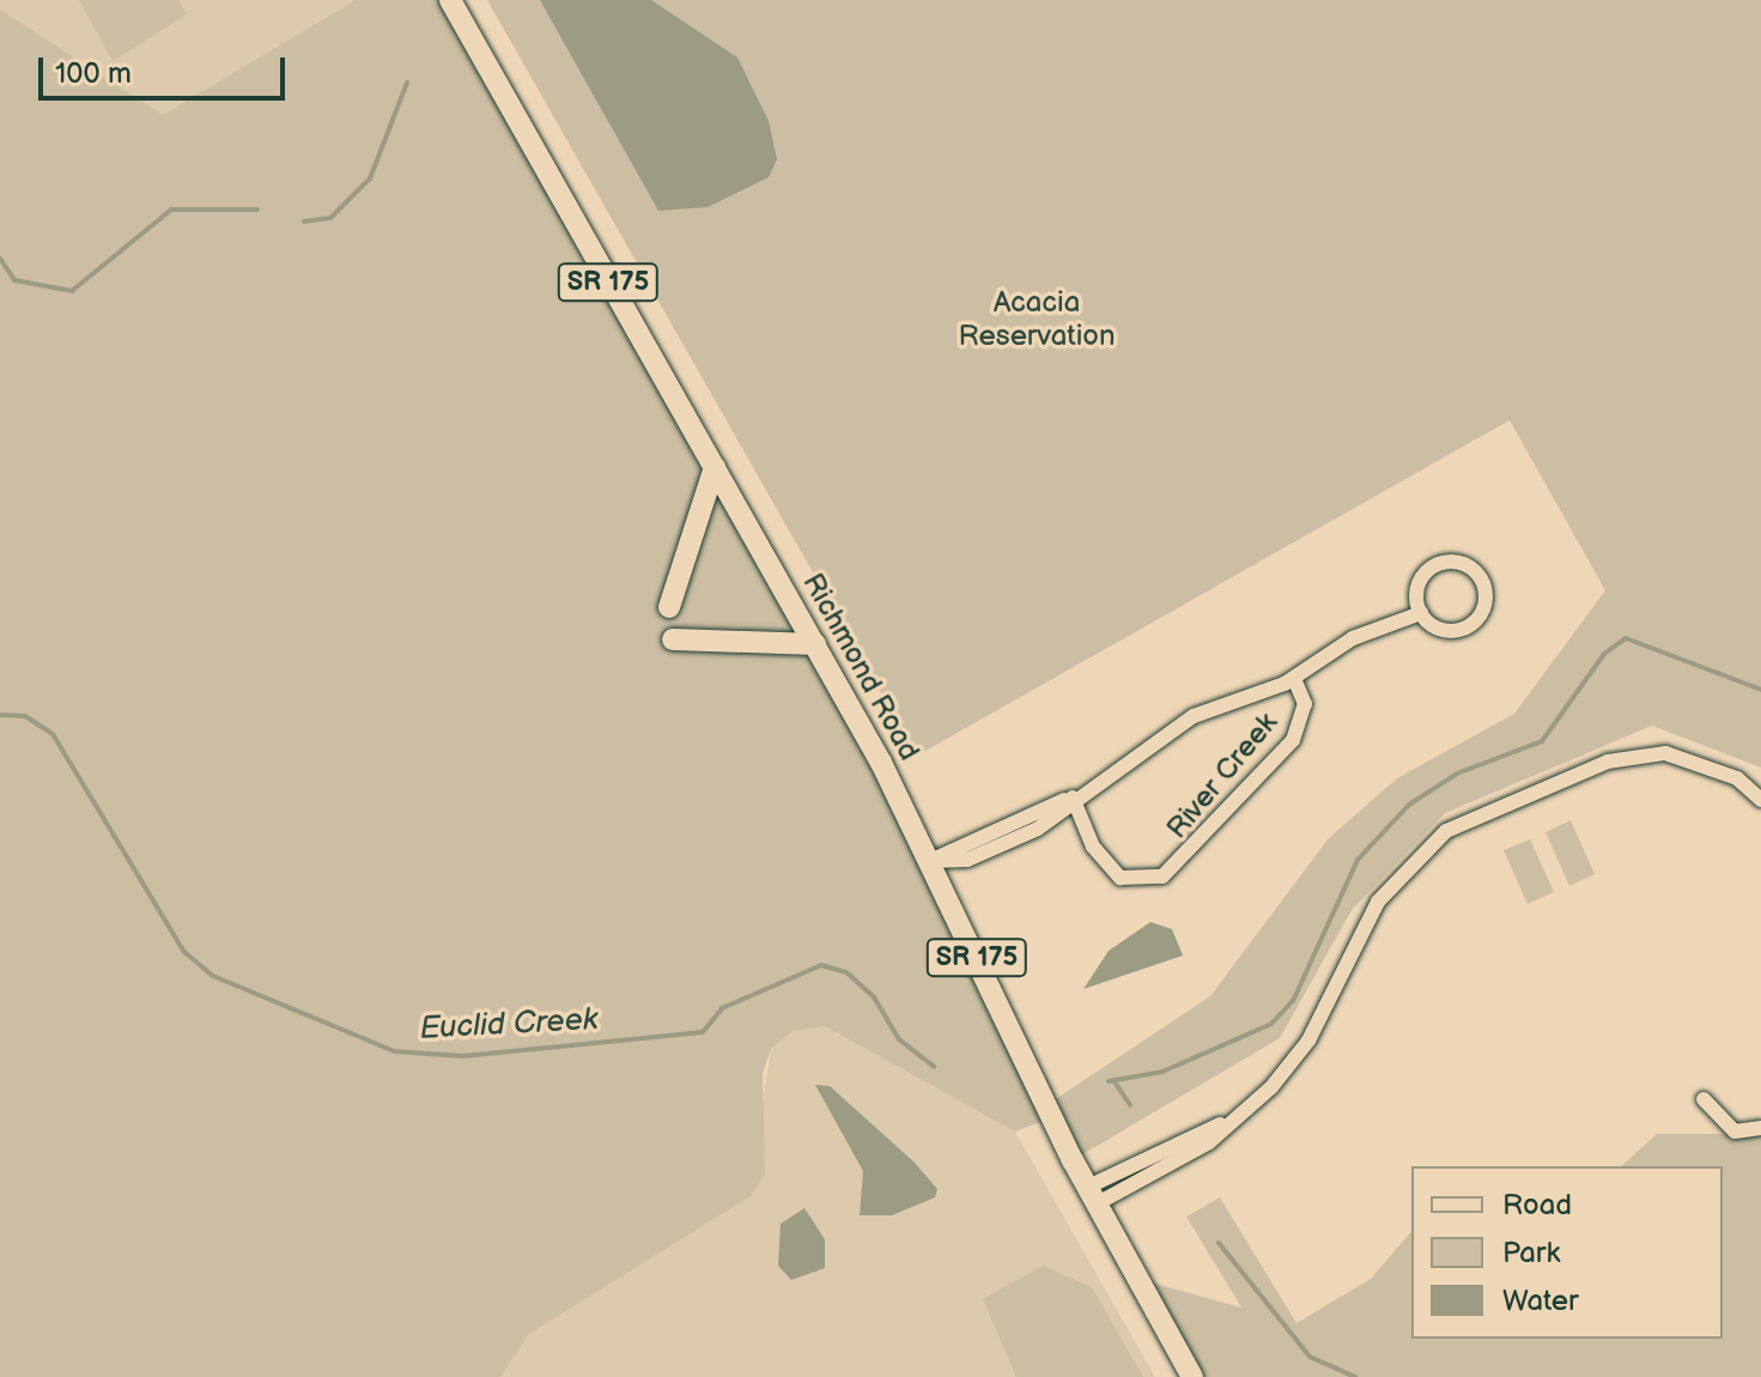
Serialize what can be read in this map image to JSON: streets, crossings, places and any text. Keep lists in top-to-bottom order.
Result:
{
  "streets": {
    "main road": ["SR 175", "Richmond Road"],
    "street": ["River Creek"]
  },
  "crossings": [
    ["Richmond Road", "River Creek"]
  ],
  "water": ["Euclid Creek"],
  "parks": ["Acacia Reservation"],
  "legend": ["Road", "Park", "Water"],
  "scale_bar": "100 m"
}
